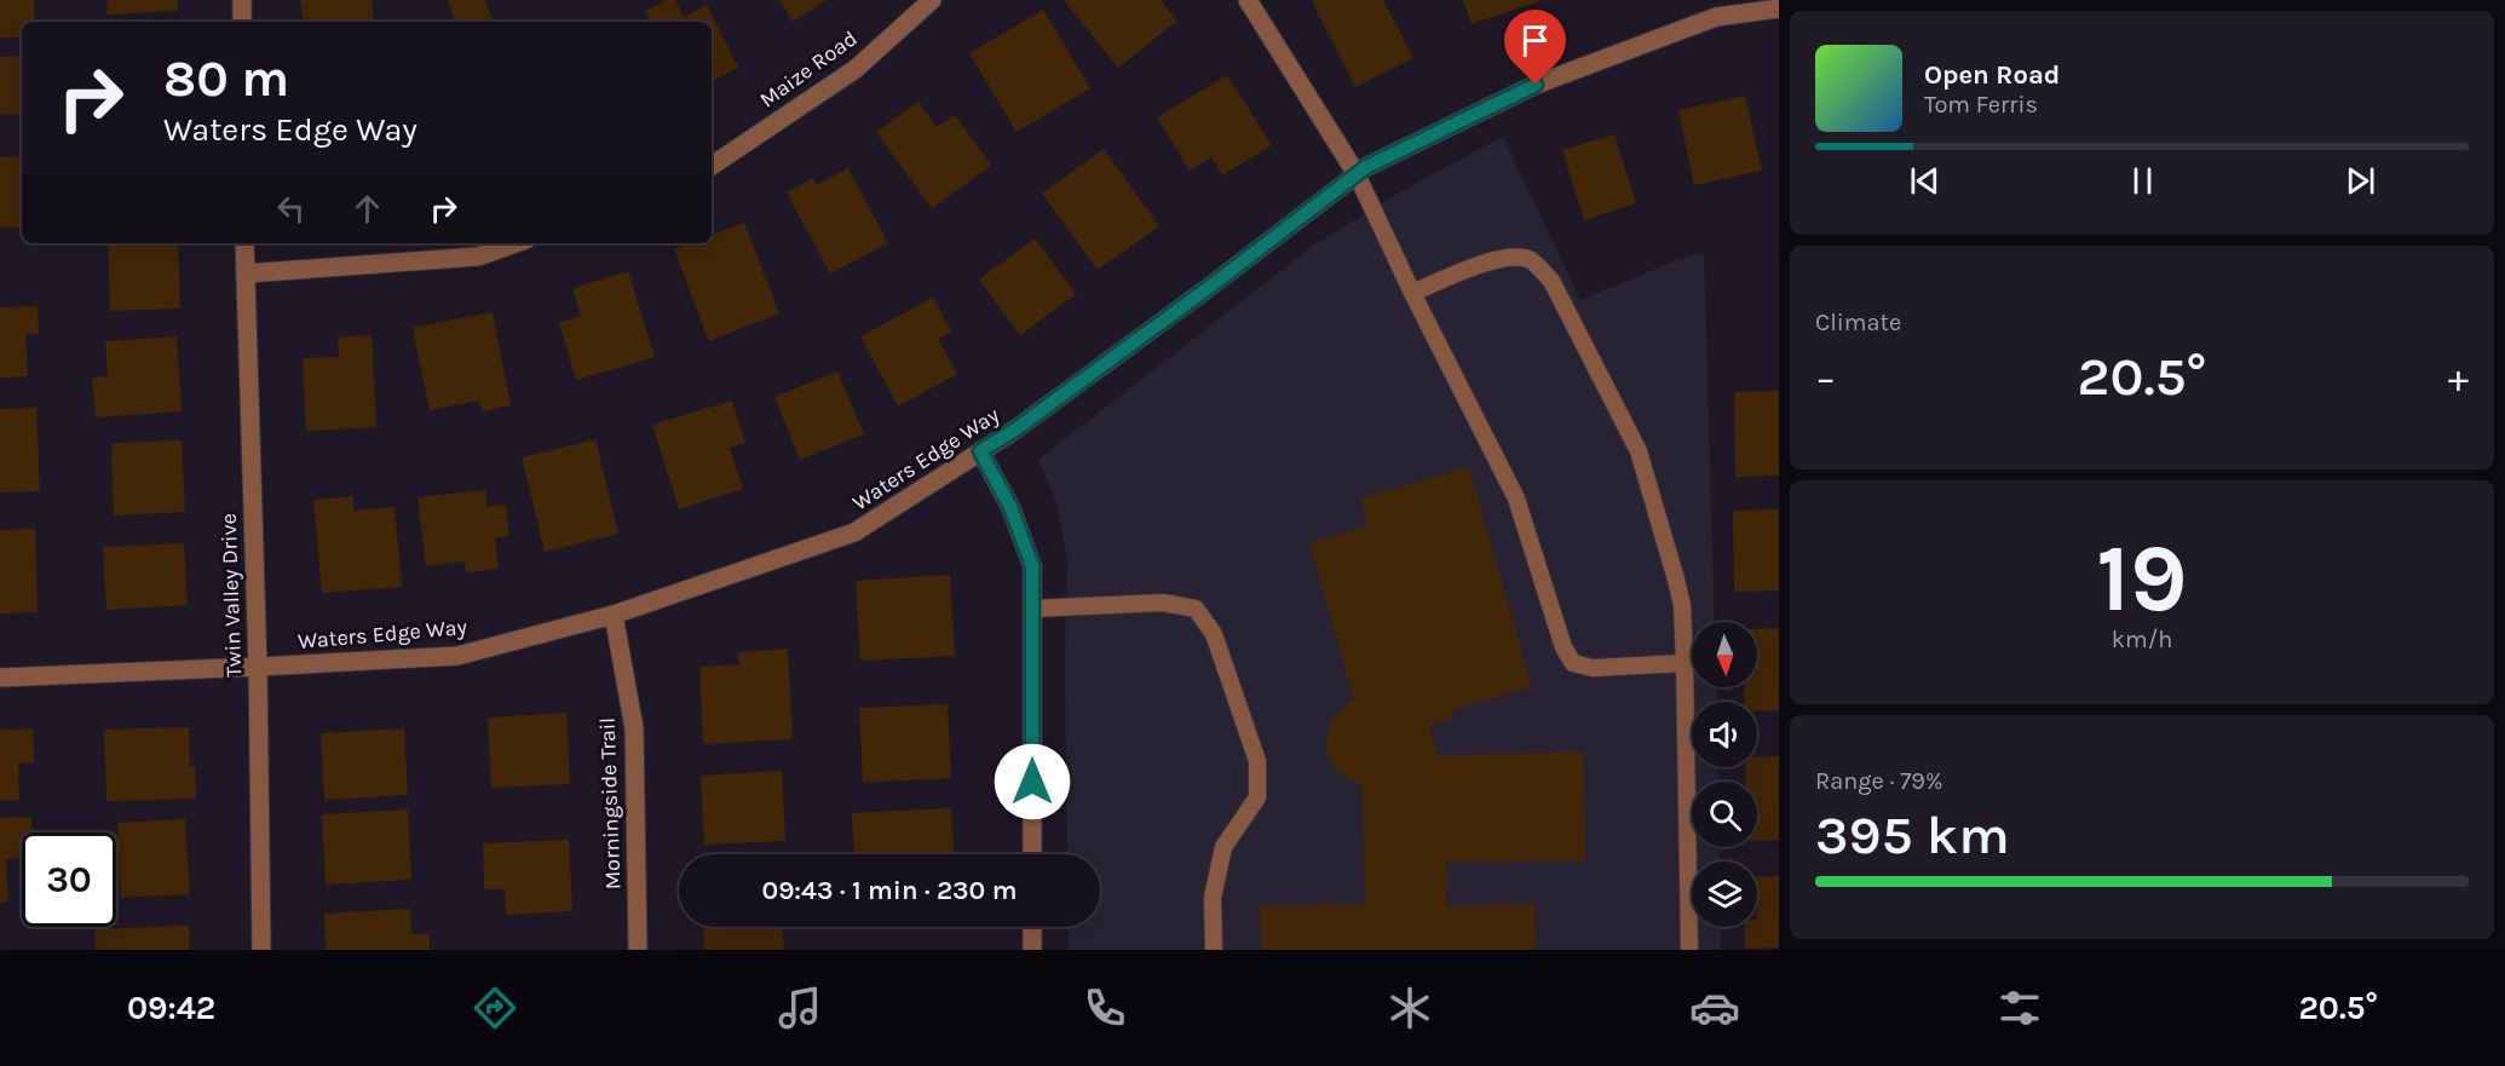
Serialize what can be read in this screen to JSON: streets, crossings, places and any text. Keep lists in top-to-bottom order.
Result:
{
  "streets": {
    "street": [
      "Maize Road",
      "Waters Edge Way",
      "Twin Valley Drive",
      "Morningside Trail"
    ]
  },
  "crossings": [
    ["Waters Edge Way", "Twin Valley Drive"],
    ["Waters Edge Way", "Morningside Trail"]
  ],
  "north": "bottom",
  "page": {
    "turn": ["80 m", "Waters Edge Way"],
    "song": ["Open Road", "Tom Ferris"],
    "tile": [
      "Climate",
      ["19", "km/h"],
      ["Range · 79%", "395 km"]
    ],
    "heat": ["−", "20.5°", "+"],
    "limit": "30",
    "trip": "09:43 · 1 min · 230 m",
    "tabs": ["09:42", "20.5°"]
  }
}
